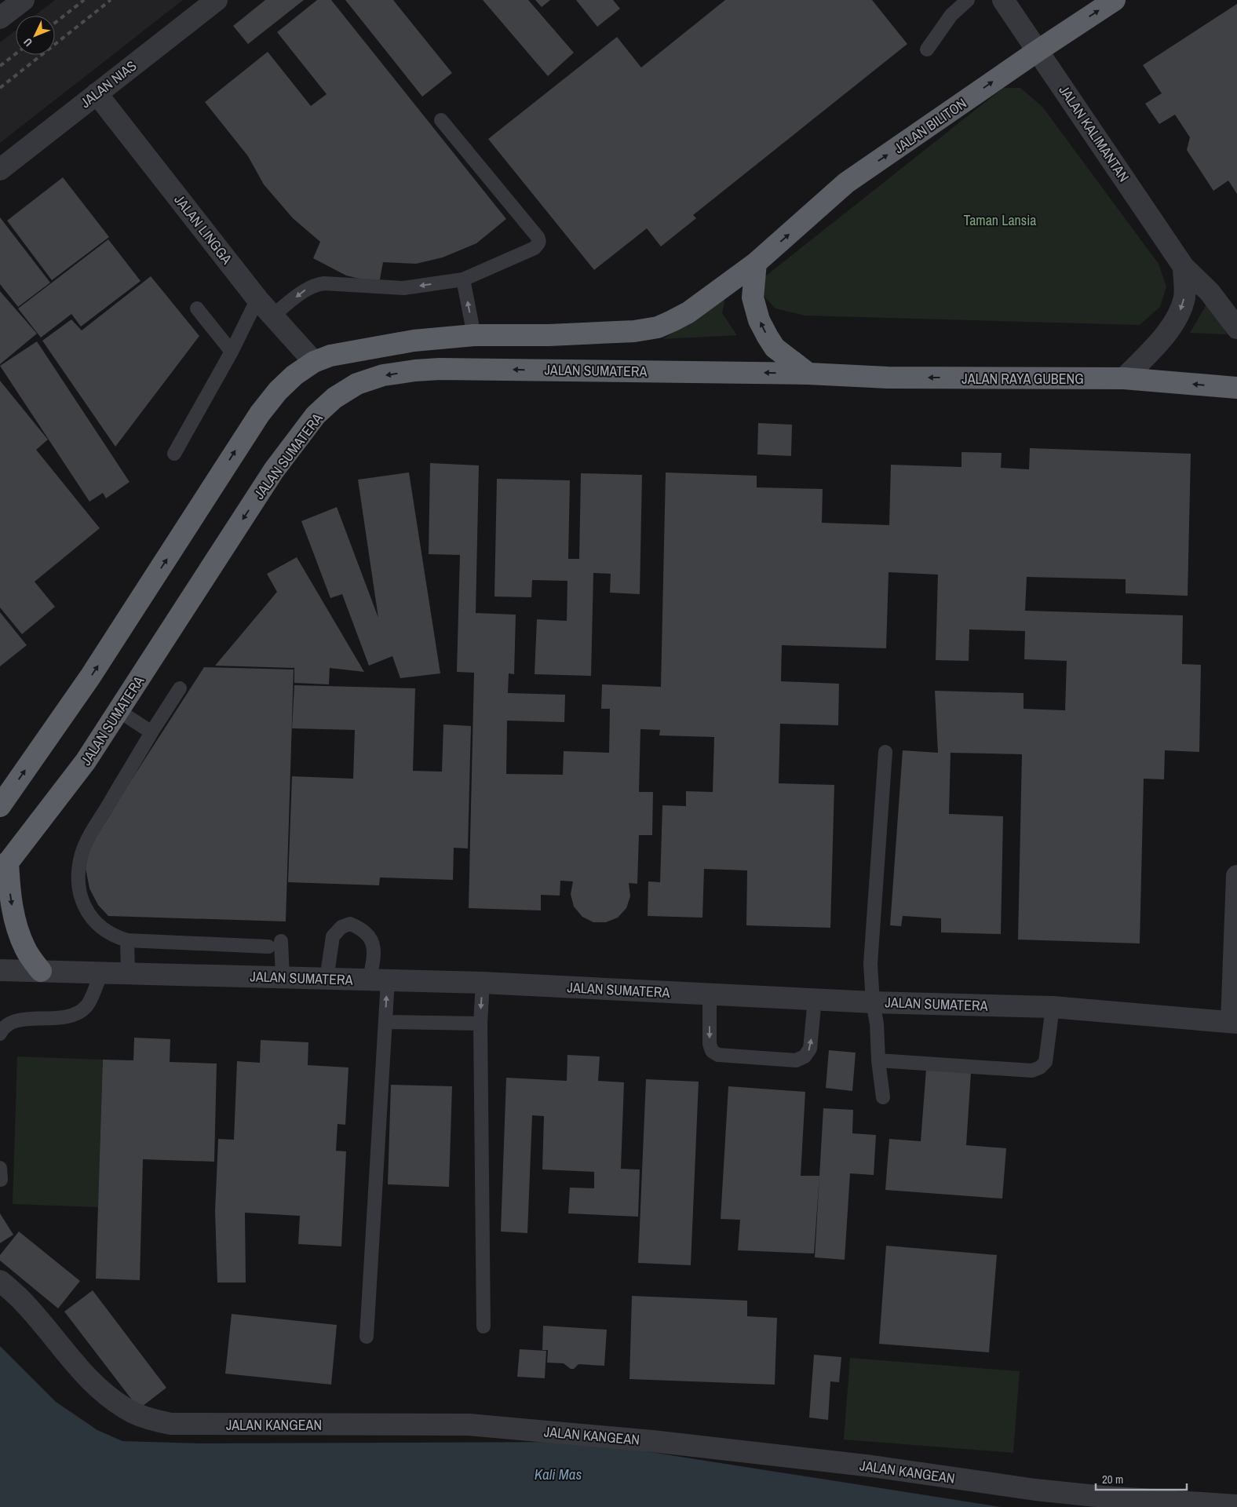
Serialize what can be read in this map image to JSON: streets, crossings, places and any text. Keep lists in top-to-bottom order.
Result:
{
  "streets": {
    "highway": ["JALAN BILITON", "JALAN SUMATERA", "JALAN RAYA GUBENG"],
    "street": [
      "JALAN NIAS",
      "JALAN KALIMANTAN",
      "JALAN LINGGA",
      "JALAN KANGEAN"
    ]
  },
  "crossings": [
    ["JALAN NIAS", "JALAN LINGGA"],
    ["JALAN BILITON", "JALAN KALIMANTAN"],
    ["JALAN SUMATERA", "JALAN RAYA GUBENG"]
  ],
  "one_way": ["JALAN BILITON", "JALAN RAYA GUBENG"],
  "water": ["Kali Mas"],
  "parks": ["Taman Lansia"],
  "scale_bar": "20 m",
  "north": "bottom left"
}
